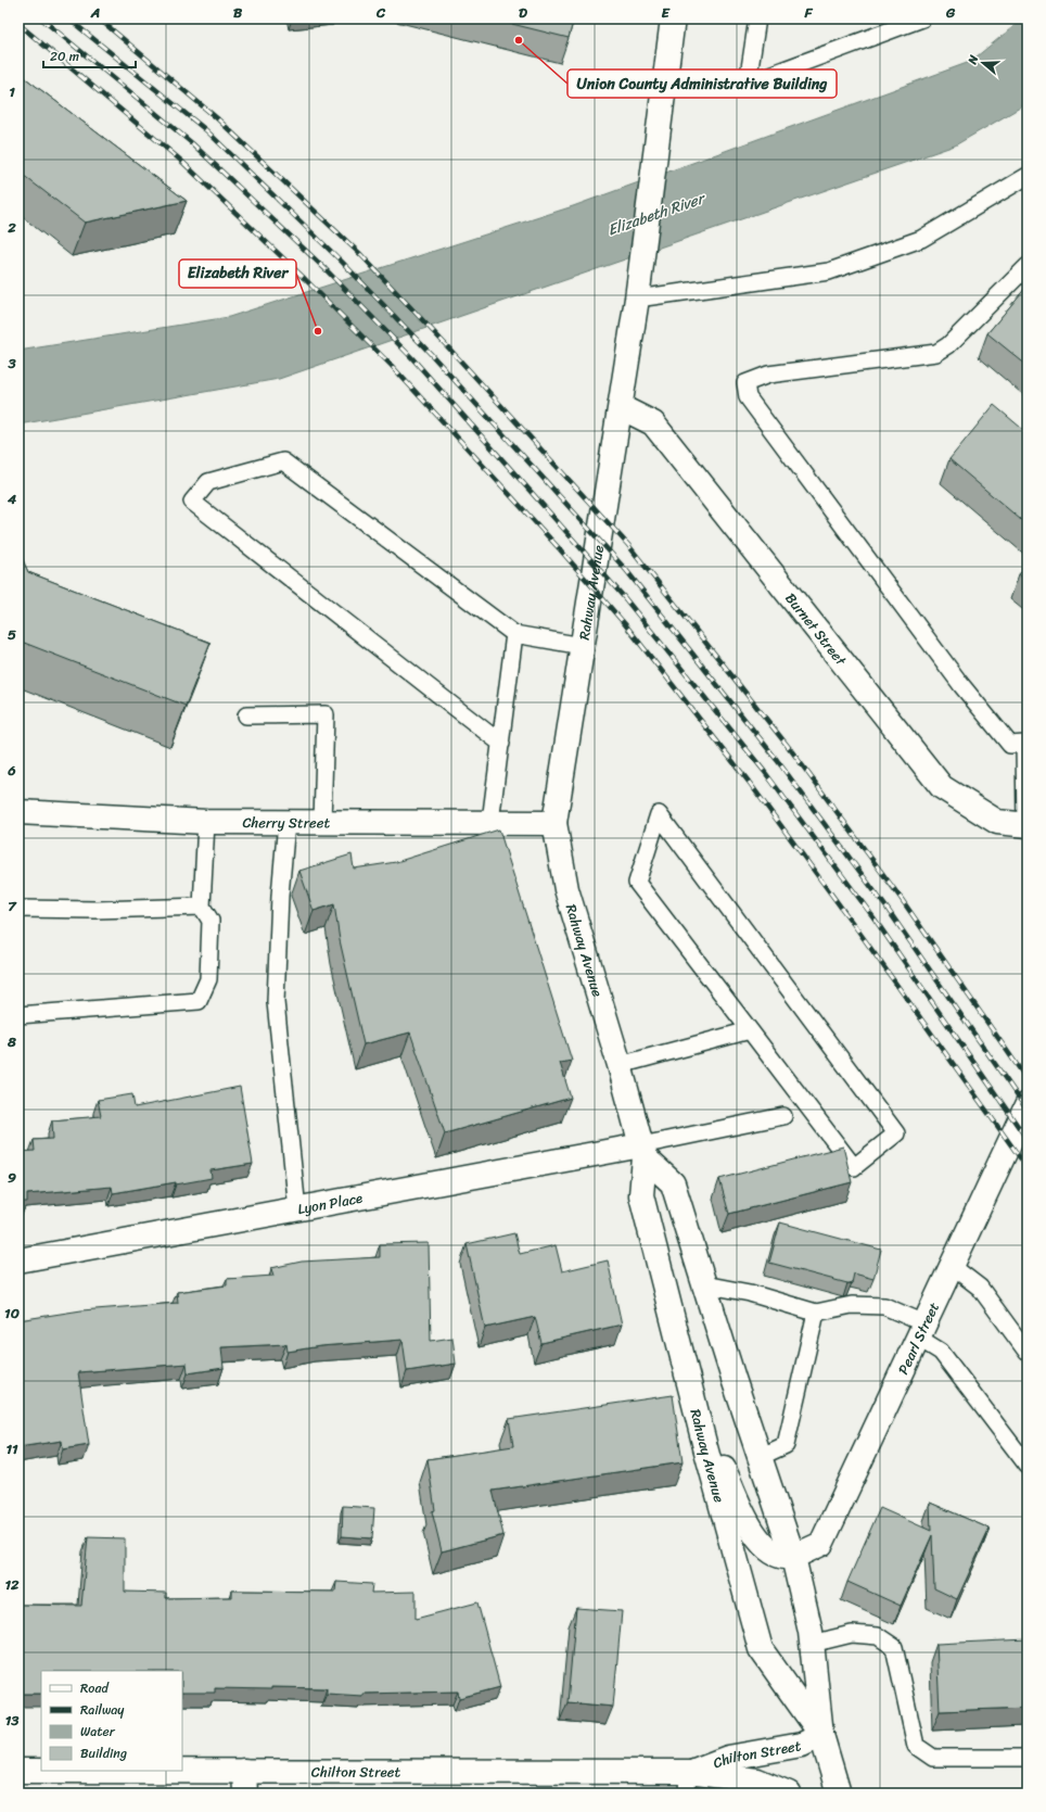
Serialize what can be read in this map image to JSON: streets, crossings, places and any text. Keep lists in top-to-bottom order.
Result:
{
  "streets": {
    "main road": [
      "Rahway Avenue",
      "Burnet Street",
      "Cherry Street",
      "Lyon Place",
      "Pearl Street",
      "Chilton Street"
    ]
  },
  "crossings": [
    ["Rahway Avenue", "Burnet Street"],
    ["Rahway Avenue", "Cherry Street"],
    ["Rahway Avenue", "Lyon Place"],
    ["Rahway Avenue", "Pearl Street"],
    ["Rahway Avenue", "Chilton Street"]
  ],
  "water": ["Elizabeth River"],
  "places": ["Union County Administrative Building", "Elizabeth River"],
  "legend": [
    "Road",
    "Railway",
    "Water",
    "Building"
  ],
  "scale_bar": "20 m",
  "north": "left",
  "grid": {
    "columns": [
      "A",
      "B",
      "C",
      "D",
      "E",
      "F",
      "G"
    ],
    "rows": [
      "1",
      "2",
      "3",
      "4",
      "5",
      "6",
      "7",
      "8",
      "9",
      "10",
      "11",
      "12",
      "13"
    ]
  }
}
